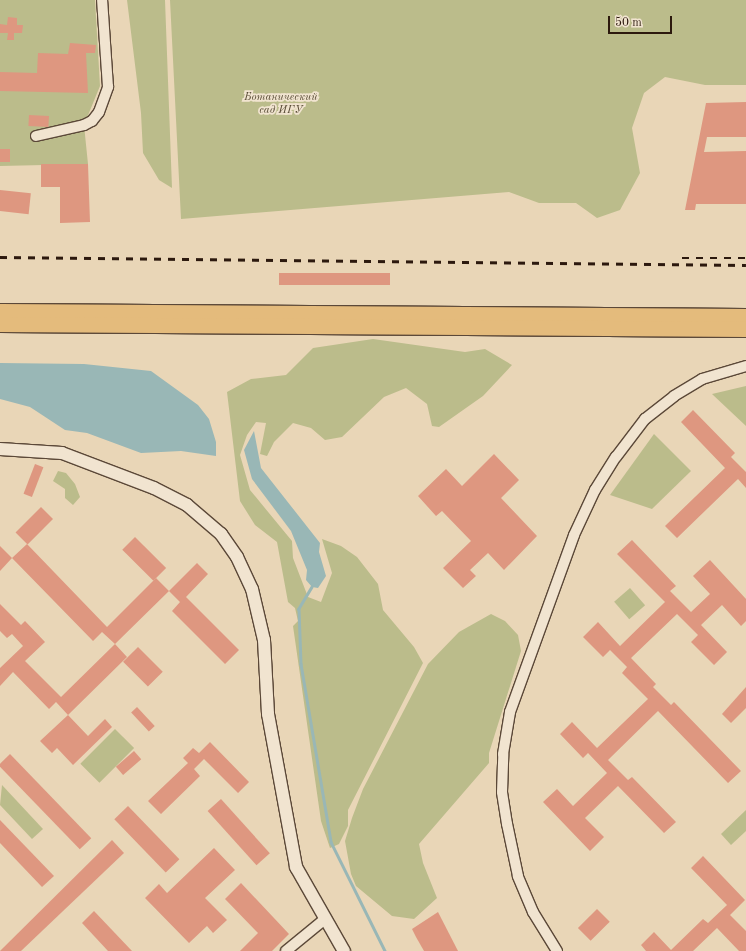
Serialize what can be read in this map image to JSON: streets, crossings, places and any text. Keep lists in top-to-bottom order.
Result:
{
  "parks": ["Ботанический сад ИГУ"],
  "scale_bar": "50 m"
}
